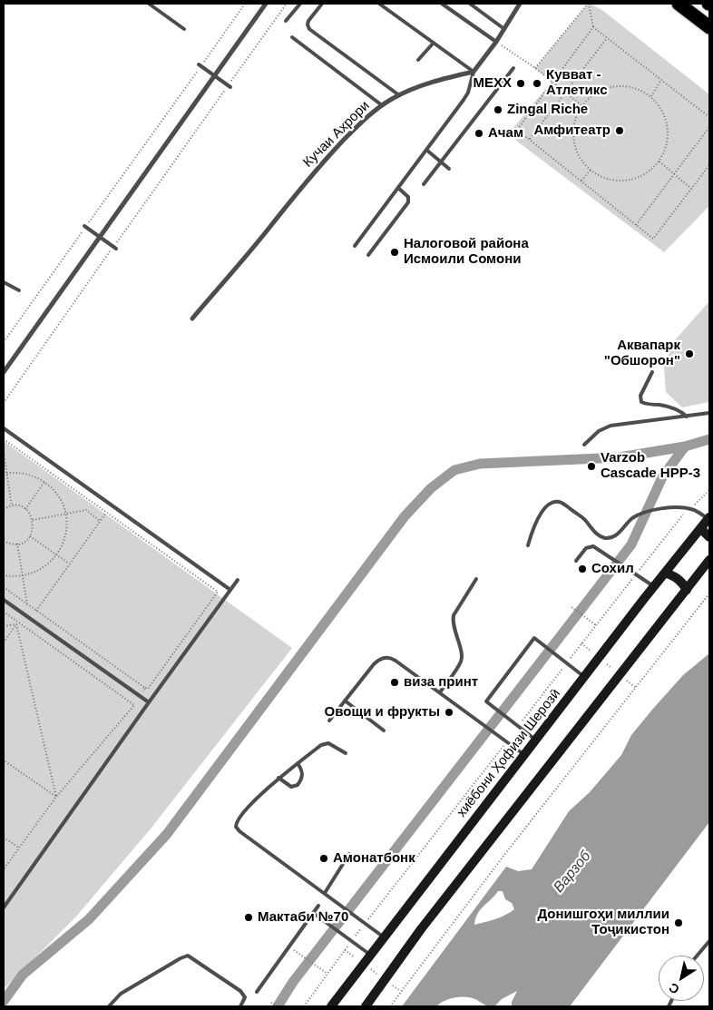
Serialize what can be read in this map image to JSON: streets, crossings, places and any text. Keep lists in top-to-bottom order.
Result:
{
  "streets": {
    "main road": ["хиёбони Ҳофизи Шерозӣ"],
    "street": ["Кучаи Ахрори"]
  },
  "water": ["Варзоб"],
  "places": [
    "MEXX",
    "Кувват - Атлетикс",
    "Zingal Riche",
    "Aмфитеатр",
    "Ачам",
    "Налоговой района Исмоили Сомони",
    "Аквапарк \"Обшорон\"",
    "Varzob Cascade HPP-3",
    "Сохил",
    "виза принт",
    "Овощи и фрукты",
    "Амонатбонк",
    "Мактаби №70",
    "Донишгоҳи миллии Тоҷикистон"
  ],
  "north": "bottom left"
}
